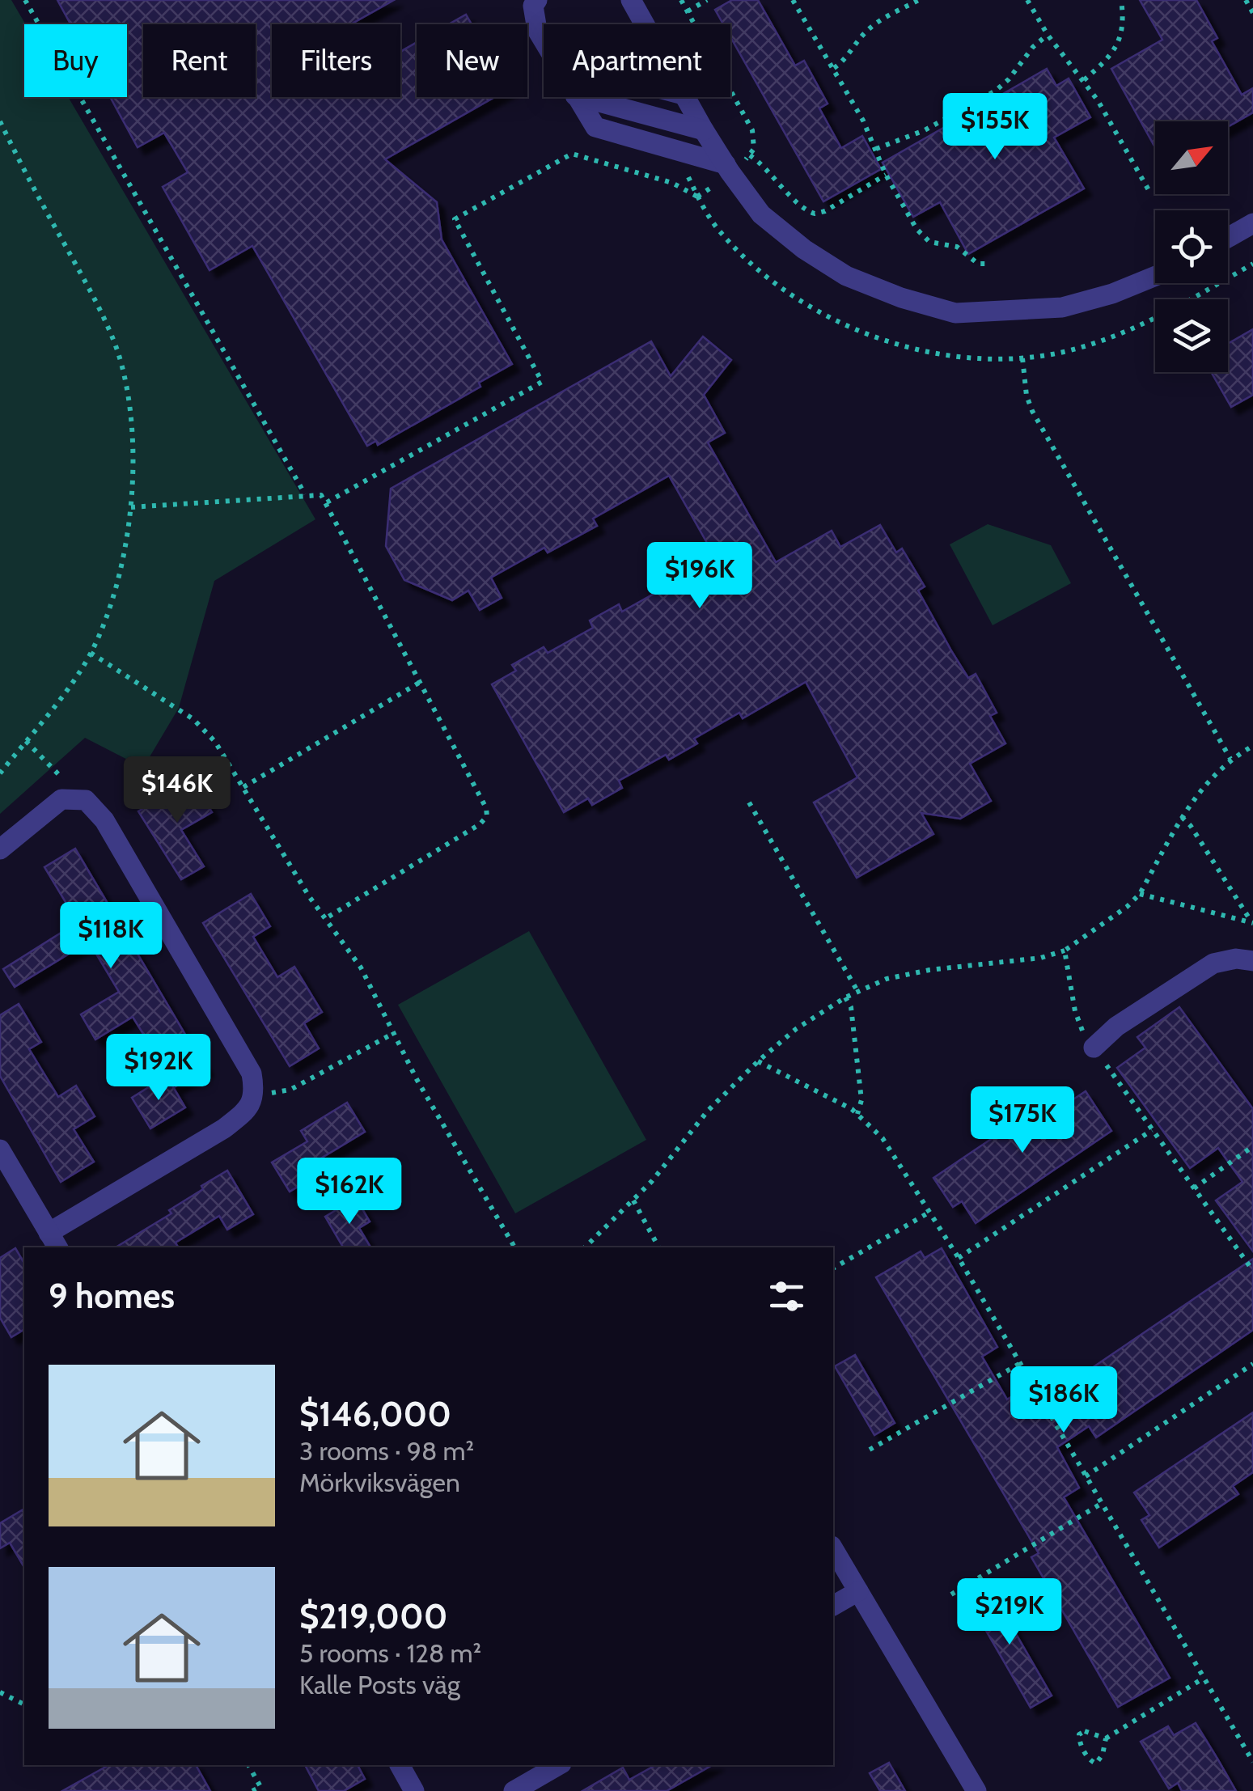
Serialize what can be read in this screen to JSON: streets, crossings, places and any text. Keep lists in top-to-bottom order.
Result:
{
  "north": "top right",
  "page": {
    "chip": [
      "Buy",
      "Rent",
      "Filters",
      "New",
      "Apartment"
    ],
    "price": [
      "$155K",
      "$196K",
      "$146K",
      "$118K",
      "$192K",
      "$175K",
      "$162K",
      "$186K",
      "$219K"
    ],
    "heading": "9 homes",
    "list": [
      {
        "name": "$146,000",
        "note": "3 rooms · 98 m² · Mörkviksvägen"
      },
      {
        "name": "$219,000",
        "note": "5 rooms · 128 m² · Kalle Posts väg"
      }
    ]
  }
}
